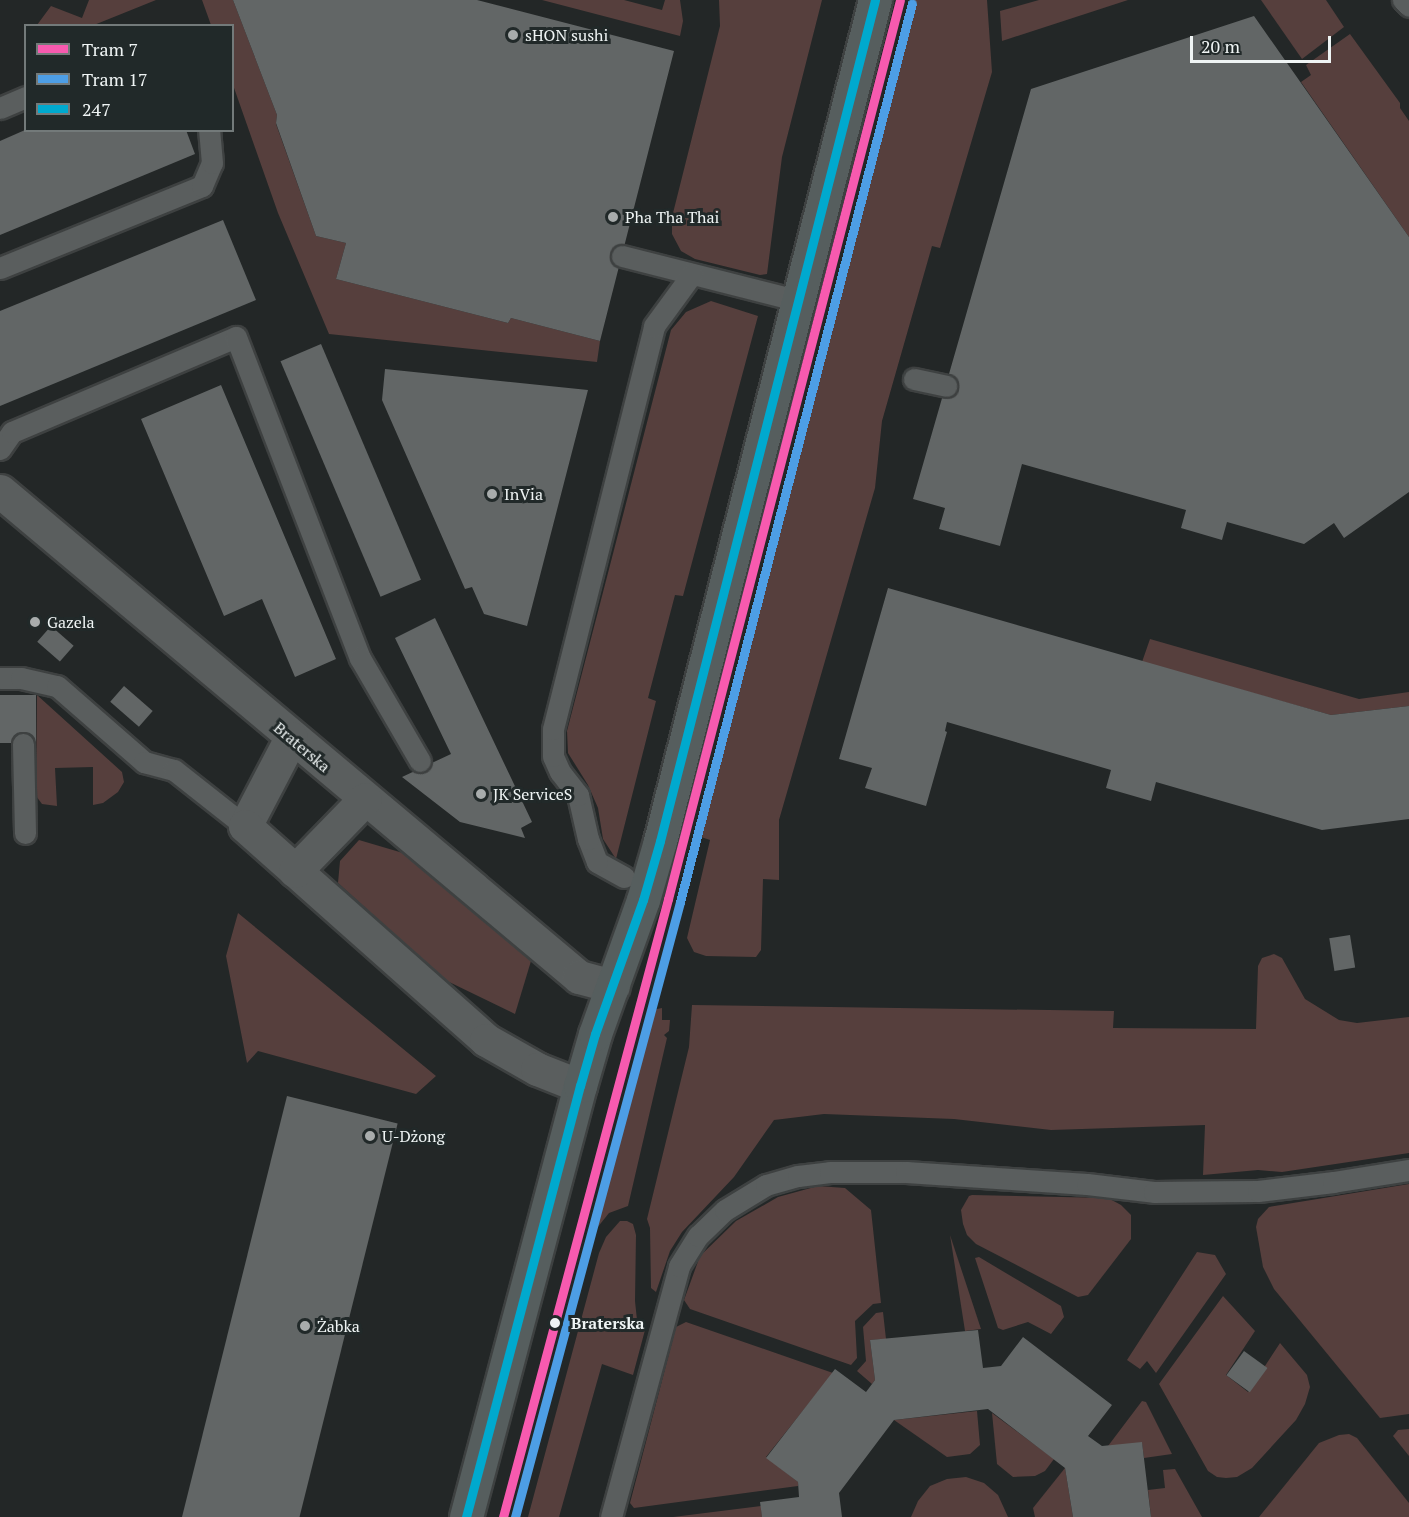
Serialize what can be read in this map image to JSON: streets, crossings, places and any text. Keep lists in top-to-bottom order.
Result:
{
  "streets": {
    "street": ["Braterska"]
  },
  "places": [
    "sHON sushi",
    "Pha Tha Thai",
    "InVia",
    "Gazela",
    "JK ServiceS",
    "U-Dżong",
    "Braterska",
    "Żabka"
  ],
  "lines": ["tram line 7", "transit line 247", "tram line 17"],
  "legend": ["Tram 7", "Tram 17", "247"],
  "scale_bar": "20 m"
}
